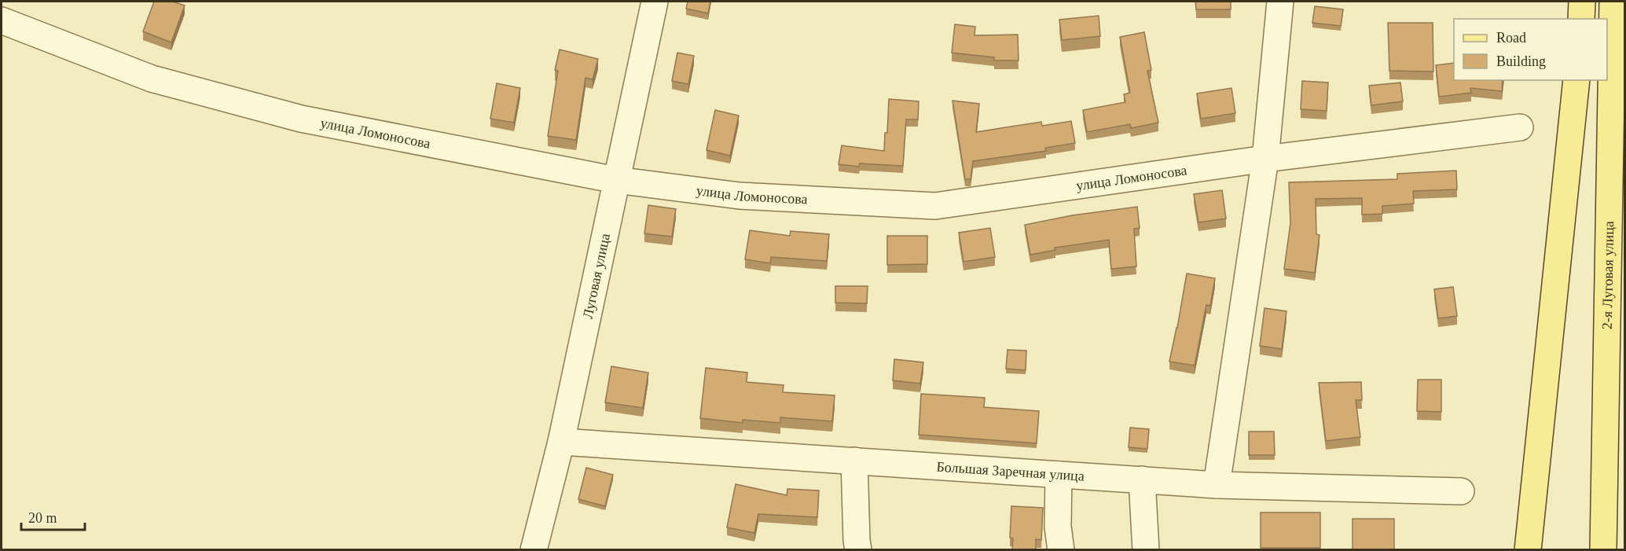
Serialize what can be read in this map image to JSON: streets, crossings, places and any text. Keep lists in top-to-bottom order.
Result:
{
  "streets": {
    "main road": ["2-я Луговая улица"],
    "street": ["улица Ломоносова", "Луговая улица", "Большая Заречная улица"]
  },
  "crossings": [
    ["улица Ломоносова", "Луговая улица"],
    ["Луговая улица", "Большая Заречная улица"]
  ],
  "legend": ["Road", "Building"],
  "scale_bar": "20 m"
}
